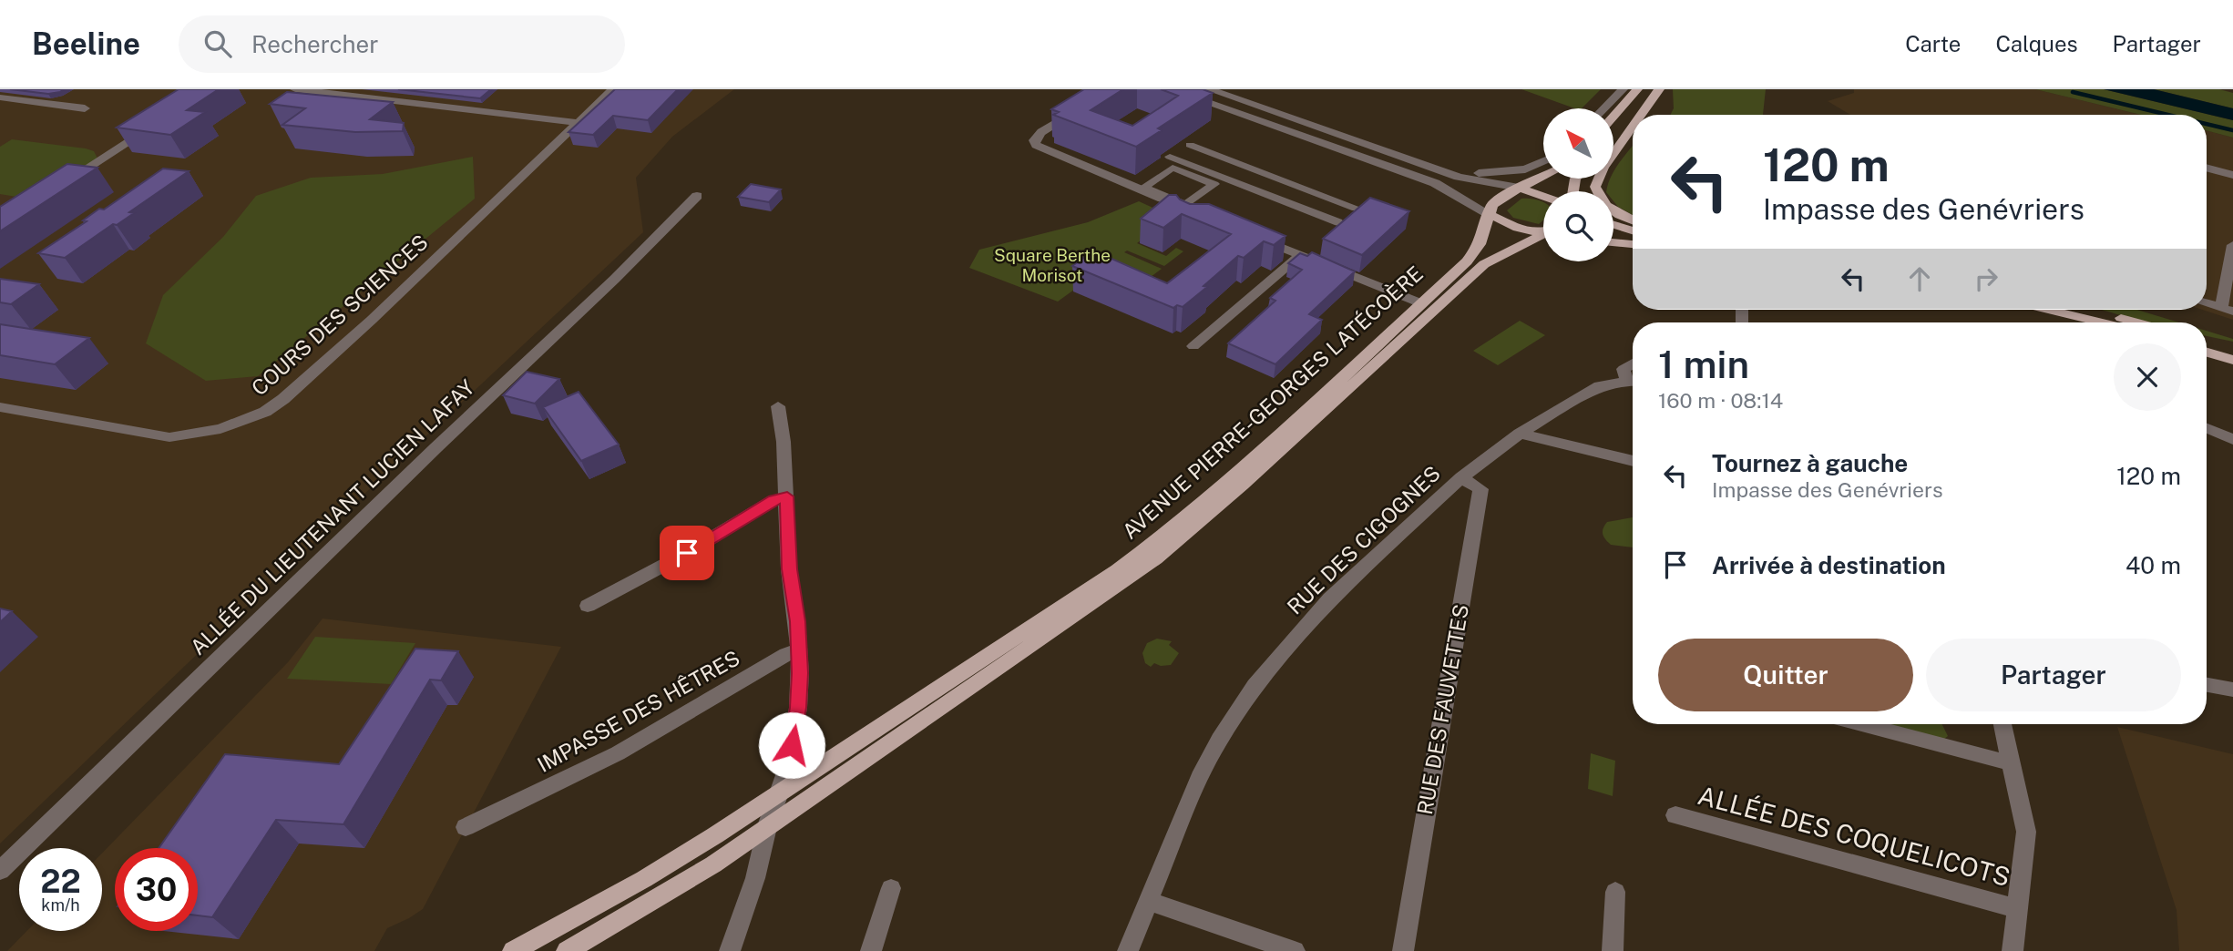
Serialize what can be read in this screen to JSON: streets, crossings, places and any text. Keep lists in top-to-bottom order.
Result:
{
  "streets": {
    "main road": ["AVENUE PIERRE-GEORGES LATÉCOÈRE"],
    "street": [
      "COURS DES SCIENCES",
      "ALLÉE DU LIEUTENANT LUCIEN LAFAY",
      "RUE DES CIGOGNES",
      "RUE DES FAUVETTES",
      "IMPASSE DES HÊTRES",
      "ALLÉE DES COQUELICOTS"
    ]
  },
  "crossings": [
    ["RUE DES CIGOGNES", "RUE DES FAUVETTES"]
  ],
  "parks": ["Square Berthe Morisot"],
  "north": "top left",
  "page": {
    "header": "Beeline",
    "search": "Rechercher",
    "nav": ["Carte", "Calques", "Partager"],
    "turn": ["120 m", "Impasse des Genévriers"],
    "heading": ["1 min", "160 m · 08:14"],
    "list": [
      {
        "name": "Tournez à gauche",
        "note": "Impasse des Genévriers",
        "value": "120 m"
      },
      {
        "name": "Arrivée à destination",
        "value": "40 m"
      }
    ],
    "buttons": ["Quitter", "Partager"],
    "speed": "22 km/h",
    "limit": "30"
  }
}
